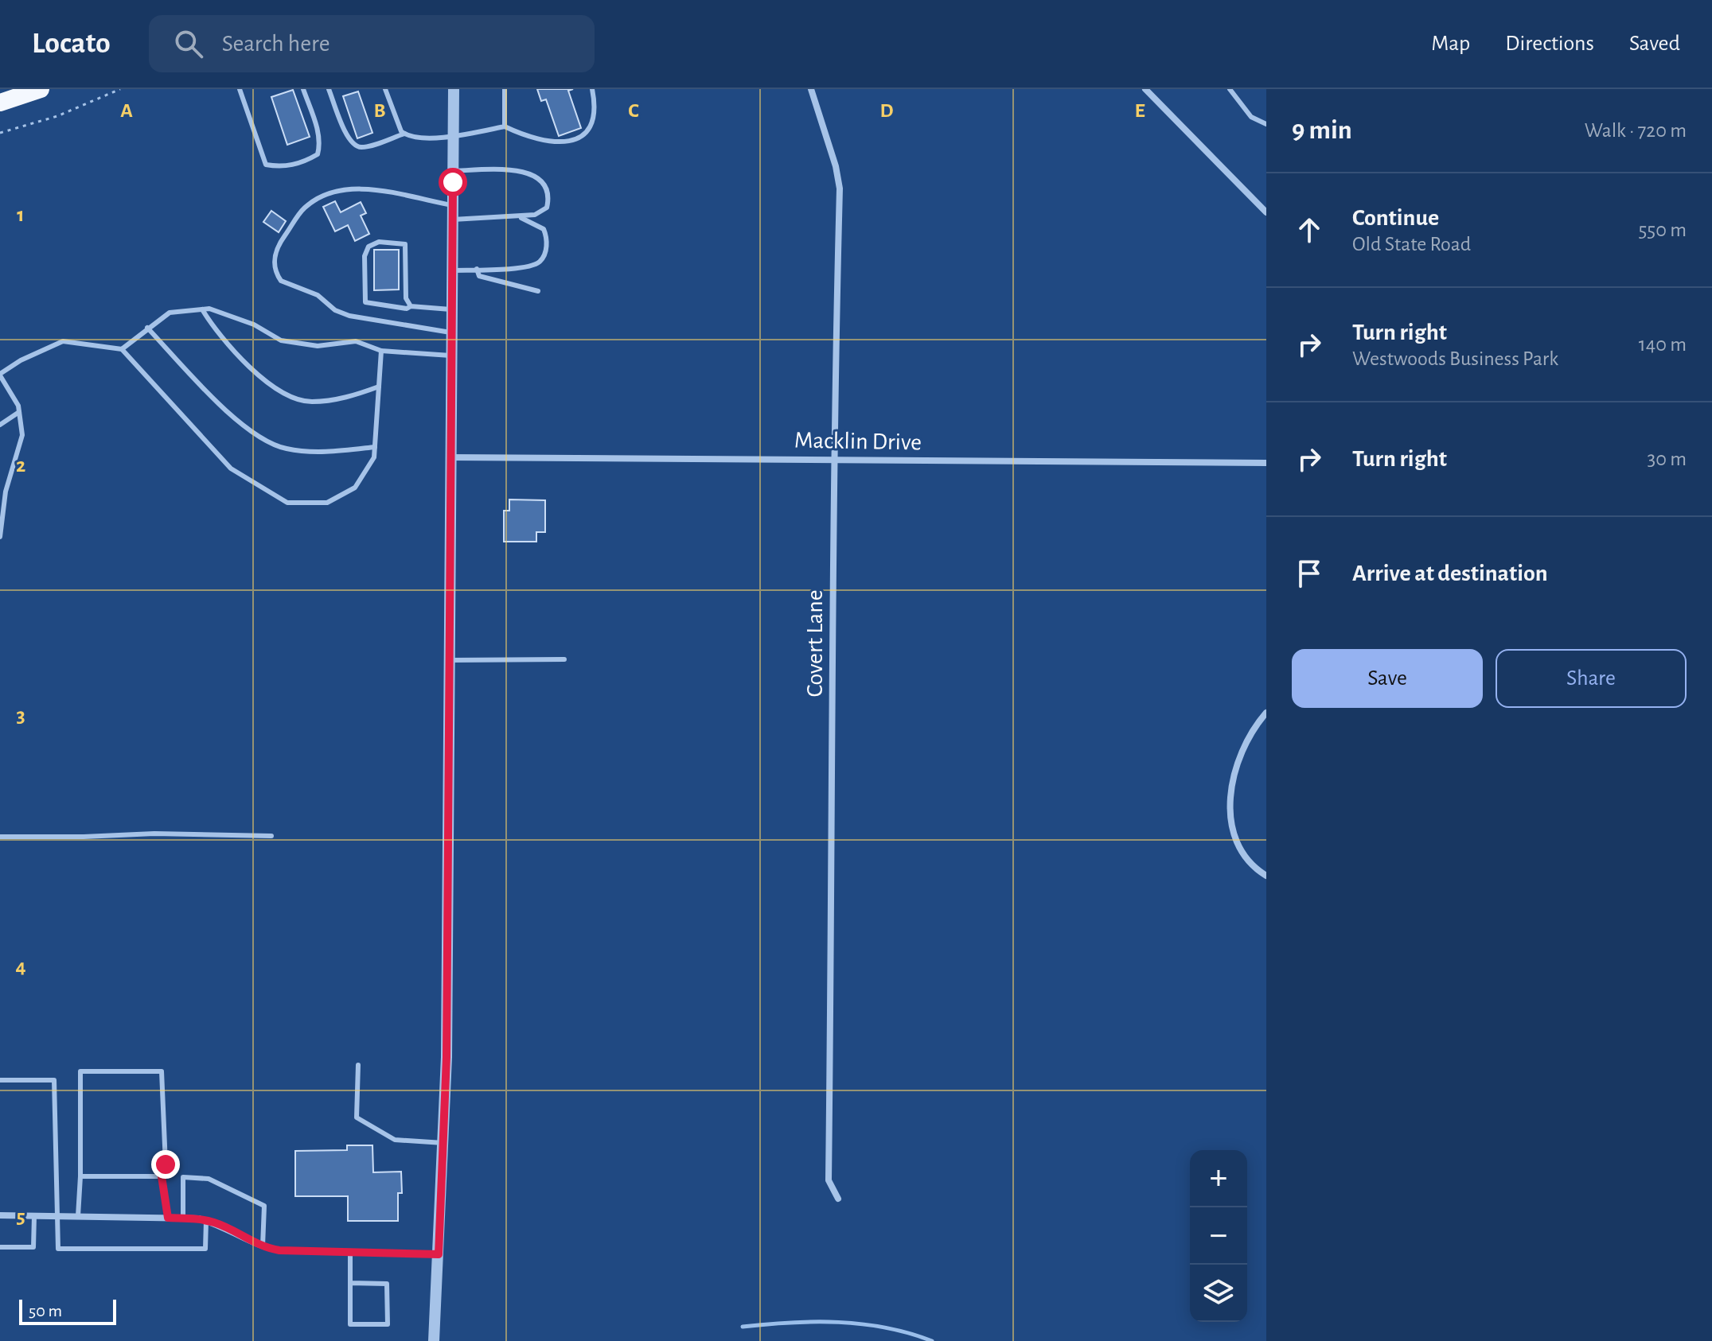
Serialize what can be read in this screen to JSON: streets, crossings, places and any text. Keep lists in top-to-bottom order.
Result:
{
  "streets": {
    "street": ["Macklin Drive", "Covert Lane"]
  },
  "crossings": [
    ["Macklin Drive", "Covert Lane"]
  ],
  "scale_bar": "50 m",
  "page": {
    "header": "Locato",
    "search": "Search here",
    "nav": ["Map", "Directions", "Saved"],
    "heading": ["9 min", "Walk · 720 m"],
    "list": [
      ["Continue", "Old State Road", "550 m"],
      ["Turn right", "Westwoods Business Park", "140 m"],
      ["Turn right", "30 m"],
      "Arrive at destination"
    ],
    "buttons": ["Save", "Share"],
    "map_buttons": ["+", "−"],
    "scale": "50 m"
  },
  "grid": {
    "columns": [
      "A",
      "B",
      "C",
      "D",
      "E"
    ],
    "rows": [
      "1",
      "2",
      "3",
      "4",
      "5"
    ]
  }
}
